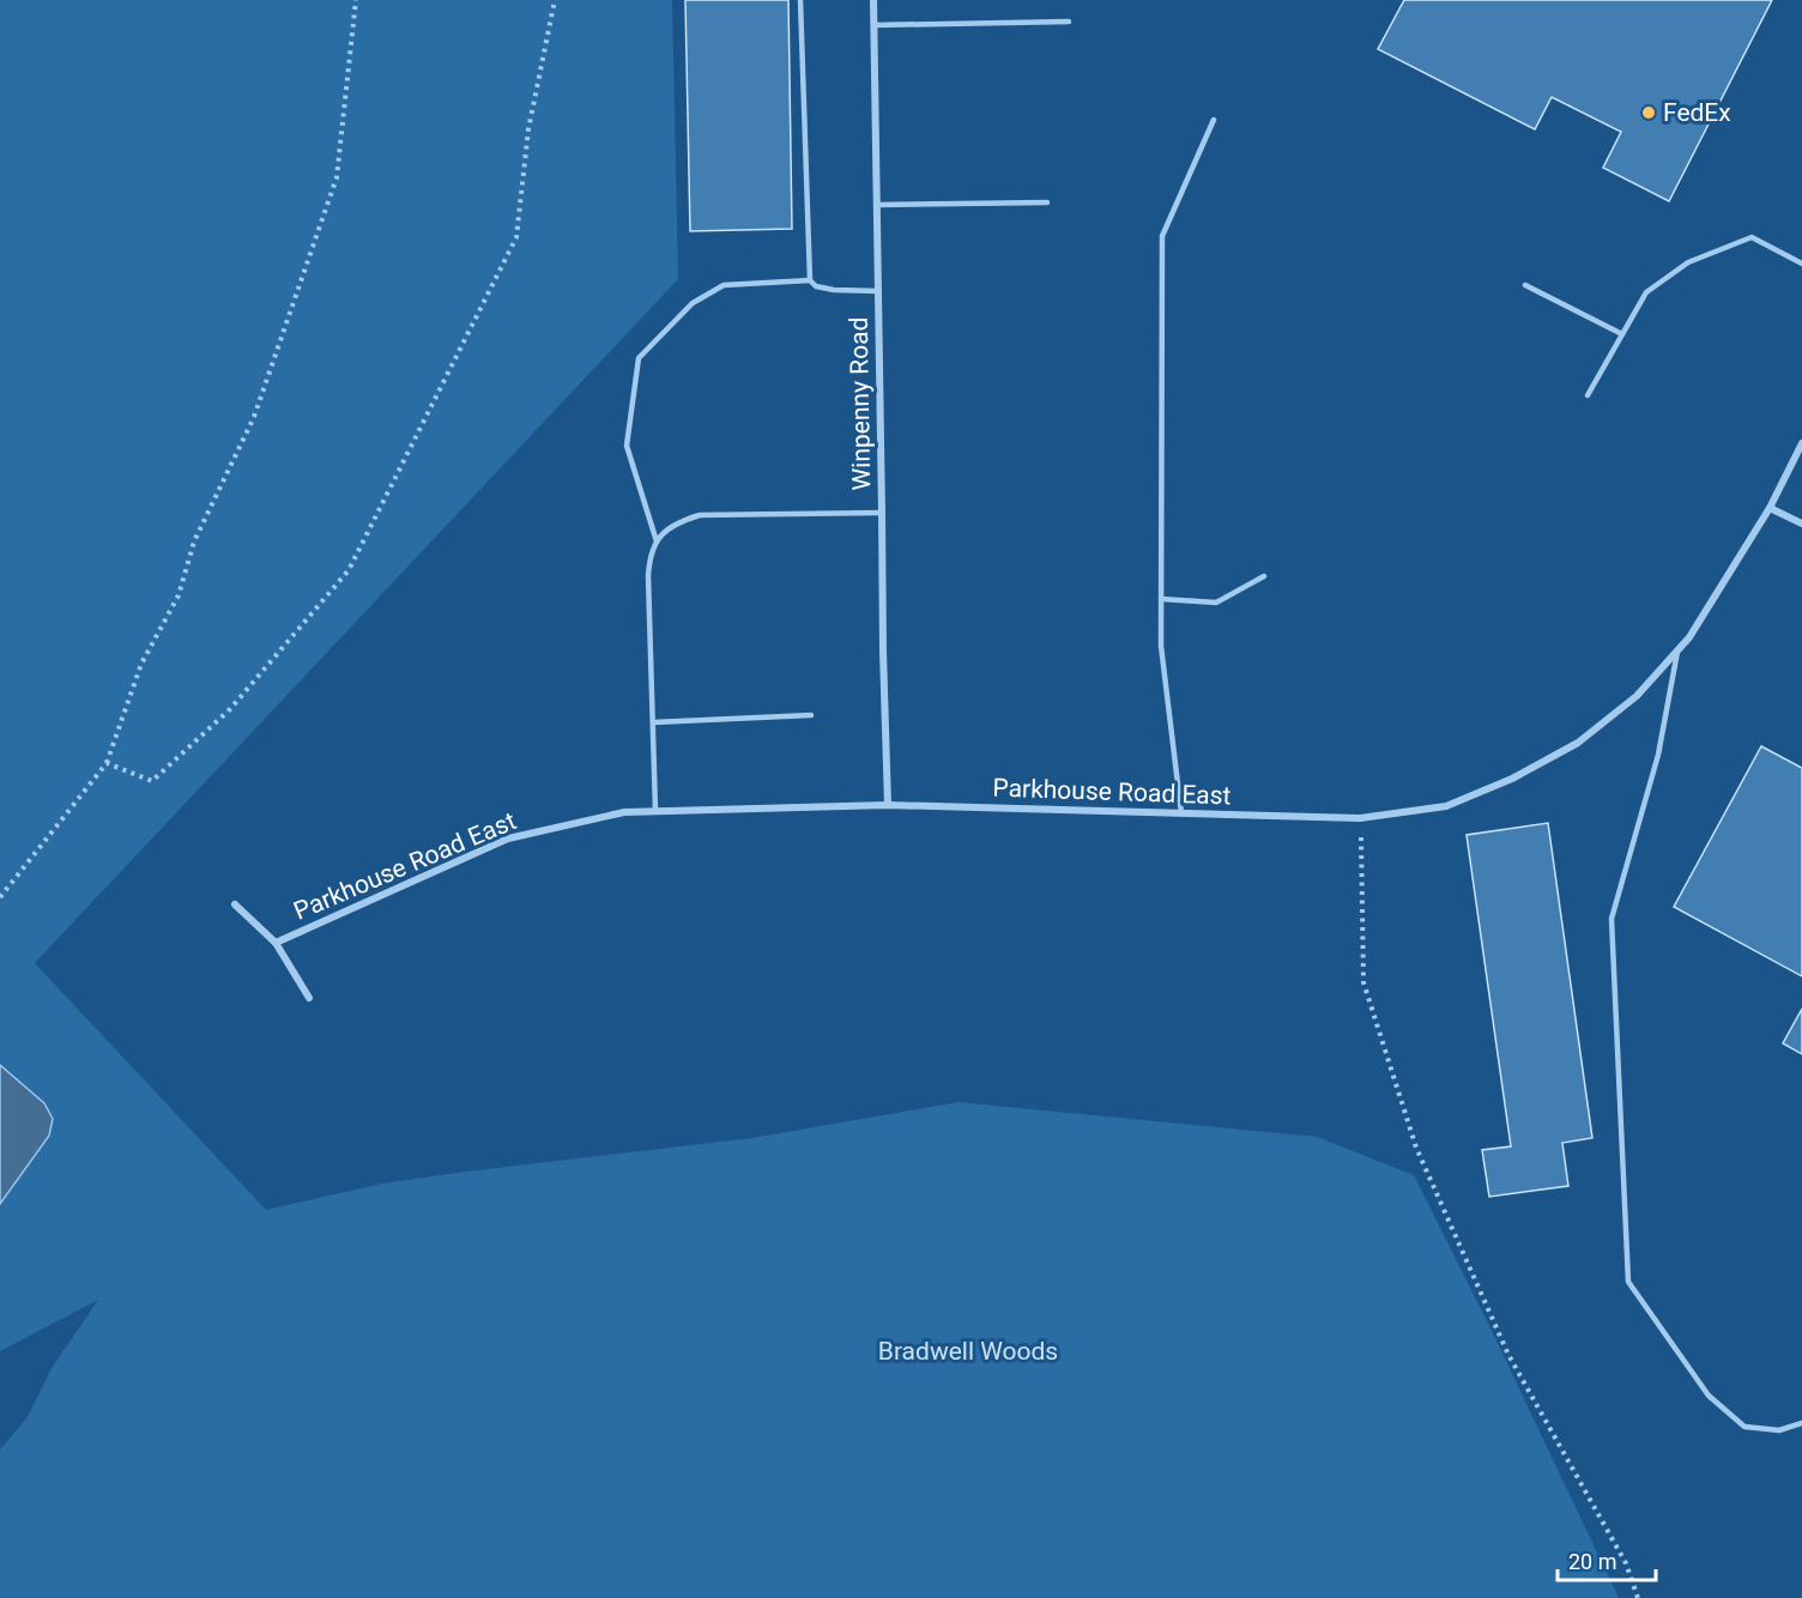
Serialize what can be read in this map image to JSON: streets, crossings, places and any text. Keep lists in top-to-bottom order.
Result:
{
  "streets": {
    "street": ["Winpenny Road", "Parkhouse Road East"]
  },
  "crossings": [
    ["Winpenny Road", "Parkhouse Road East"]
  ],
  "parks": ["Bradwell Woods"],
  "places": ["FedEx"],
  "scale_bar": "20 m"
}
